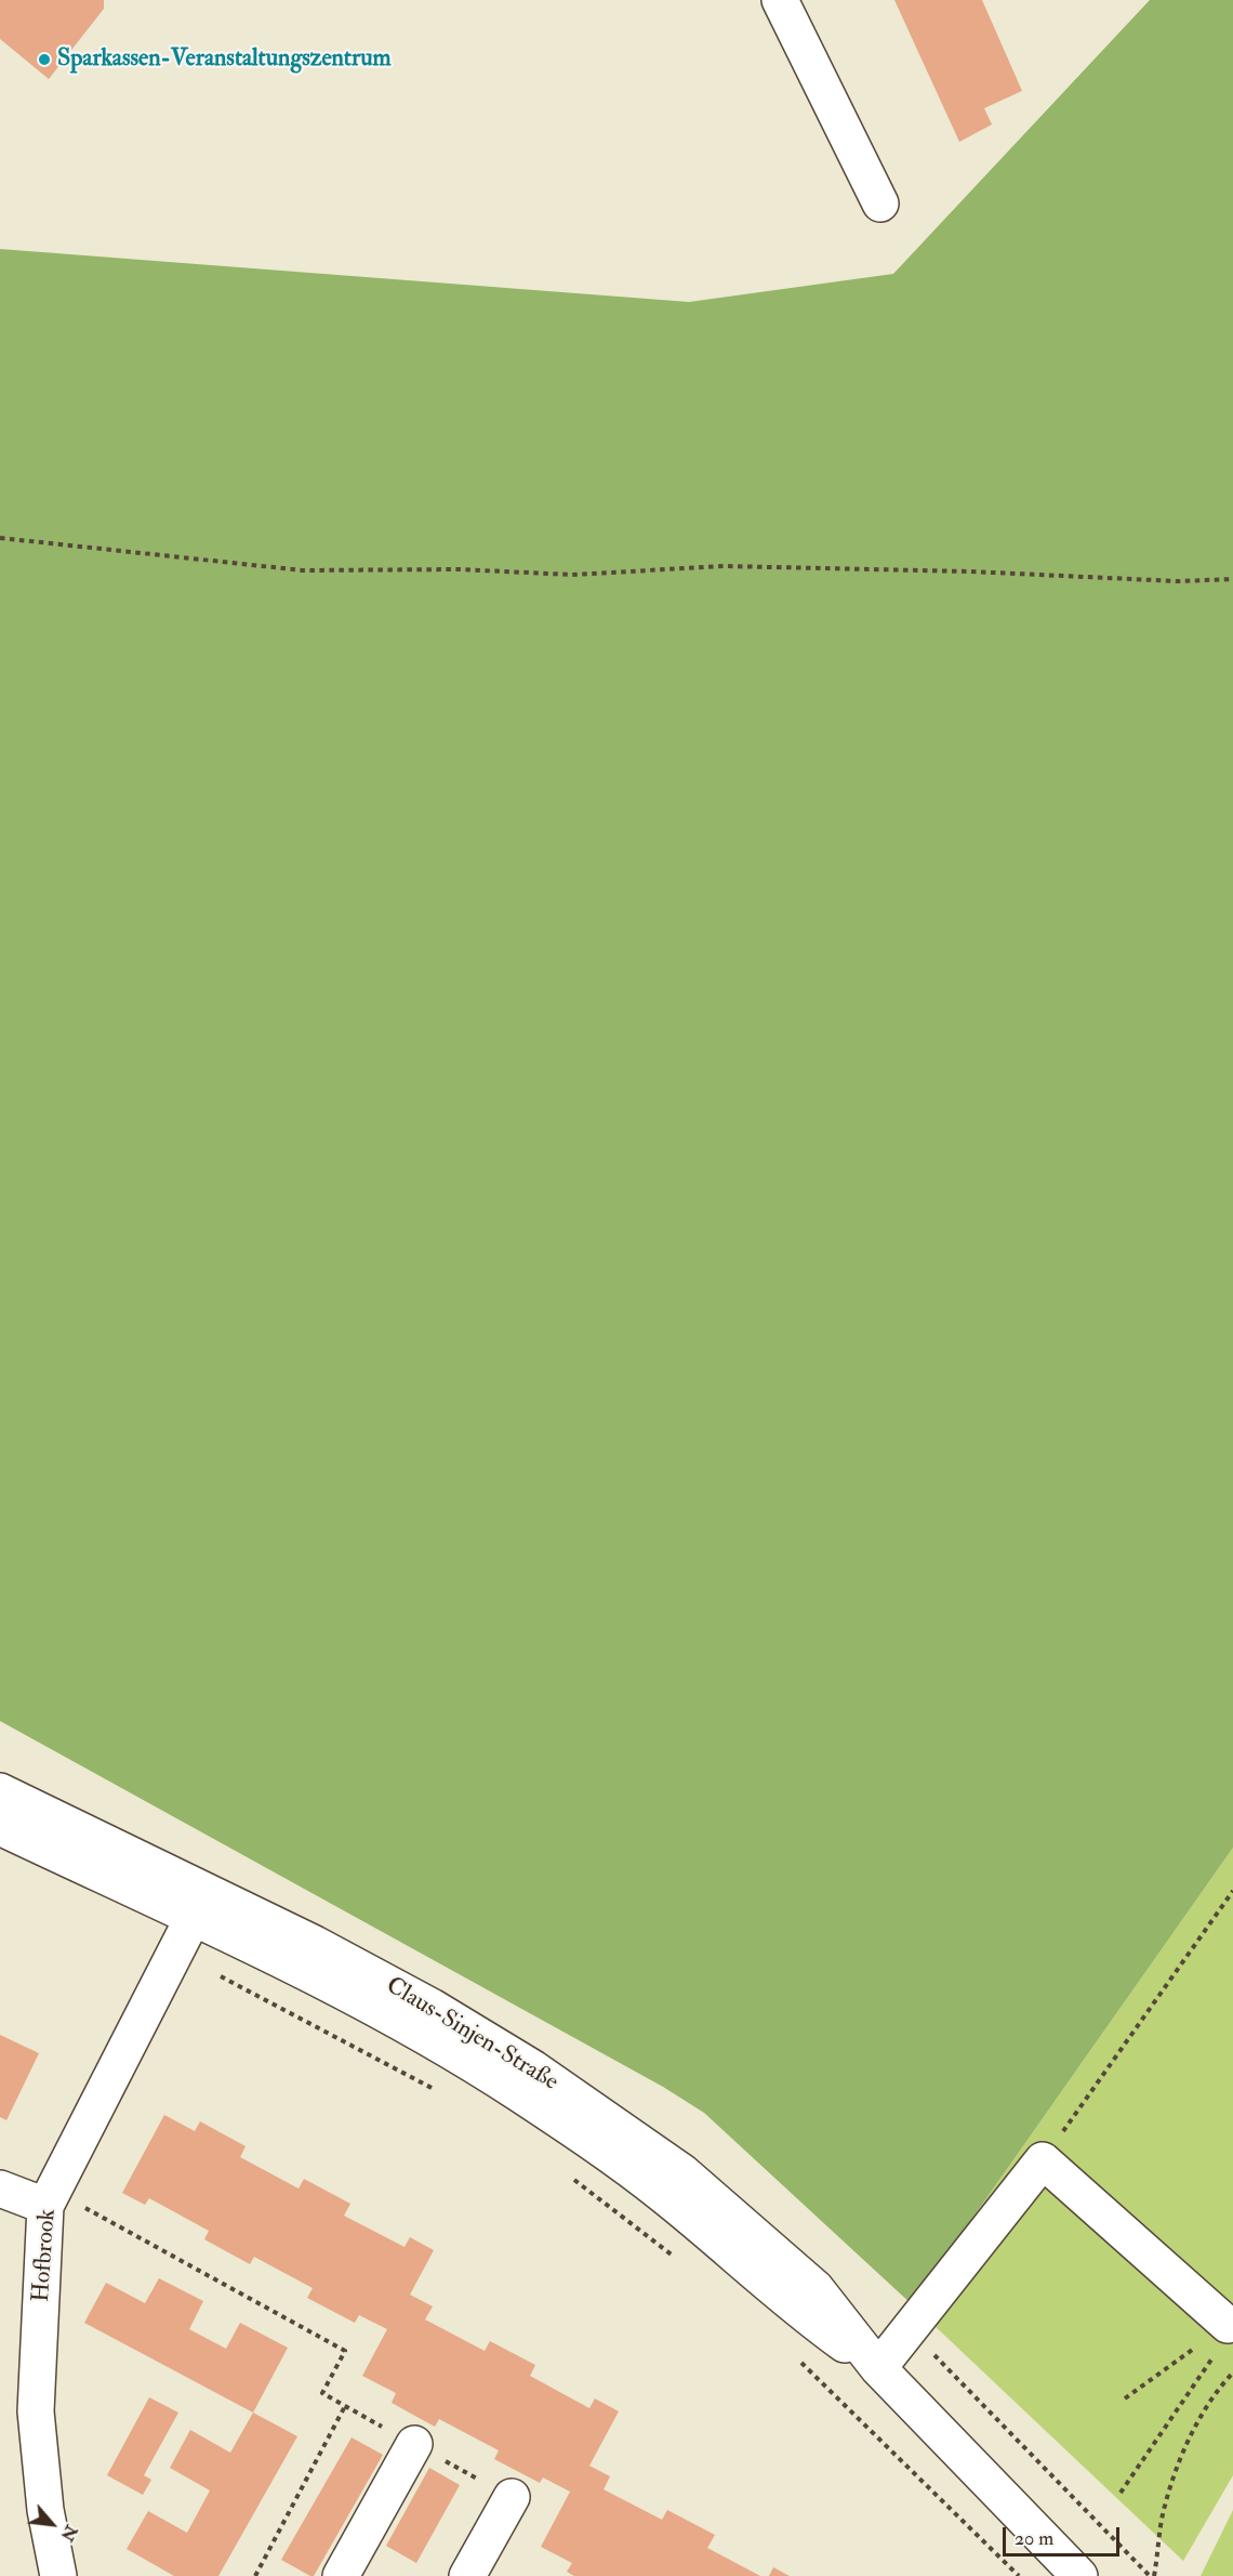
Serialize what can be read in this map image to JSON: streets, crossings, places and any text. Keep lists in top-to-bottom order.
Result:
{
  "streets": {
    "street": ["Claus-Sinjen-Straße", "Hofbrook"]
  },
  "crossings": [
    ["Claus-Sinjen-Straße", "Hofbrook"]
  ],
  "places": ["Sparkassen-Veranstaltungszentrum"],
  "scale_bar": "20 m",
  "north": "bottom right"
}
